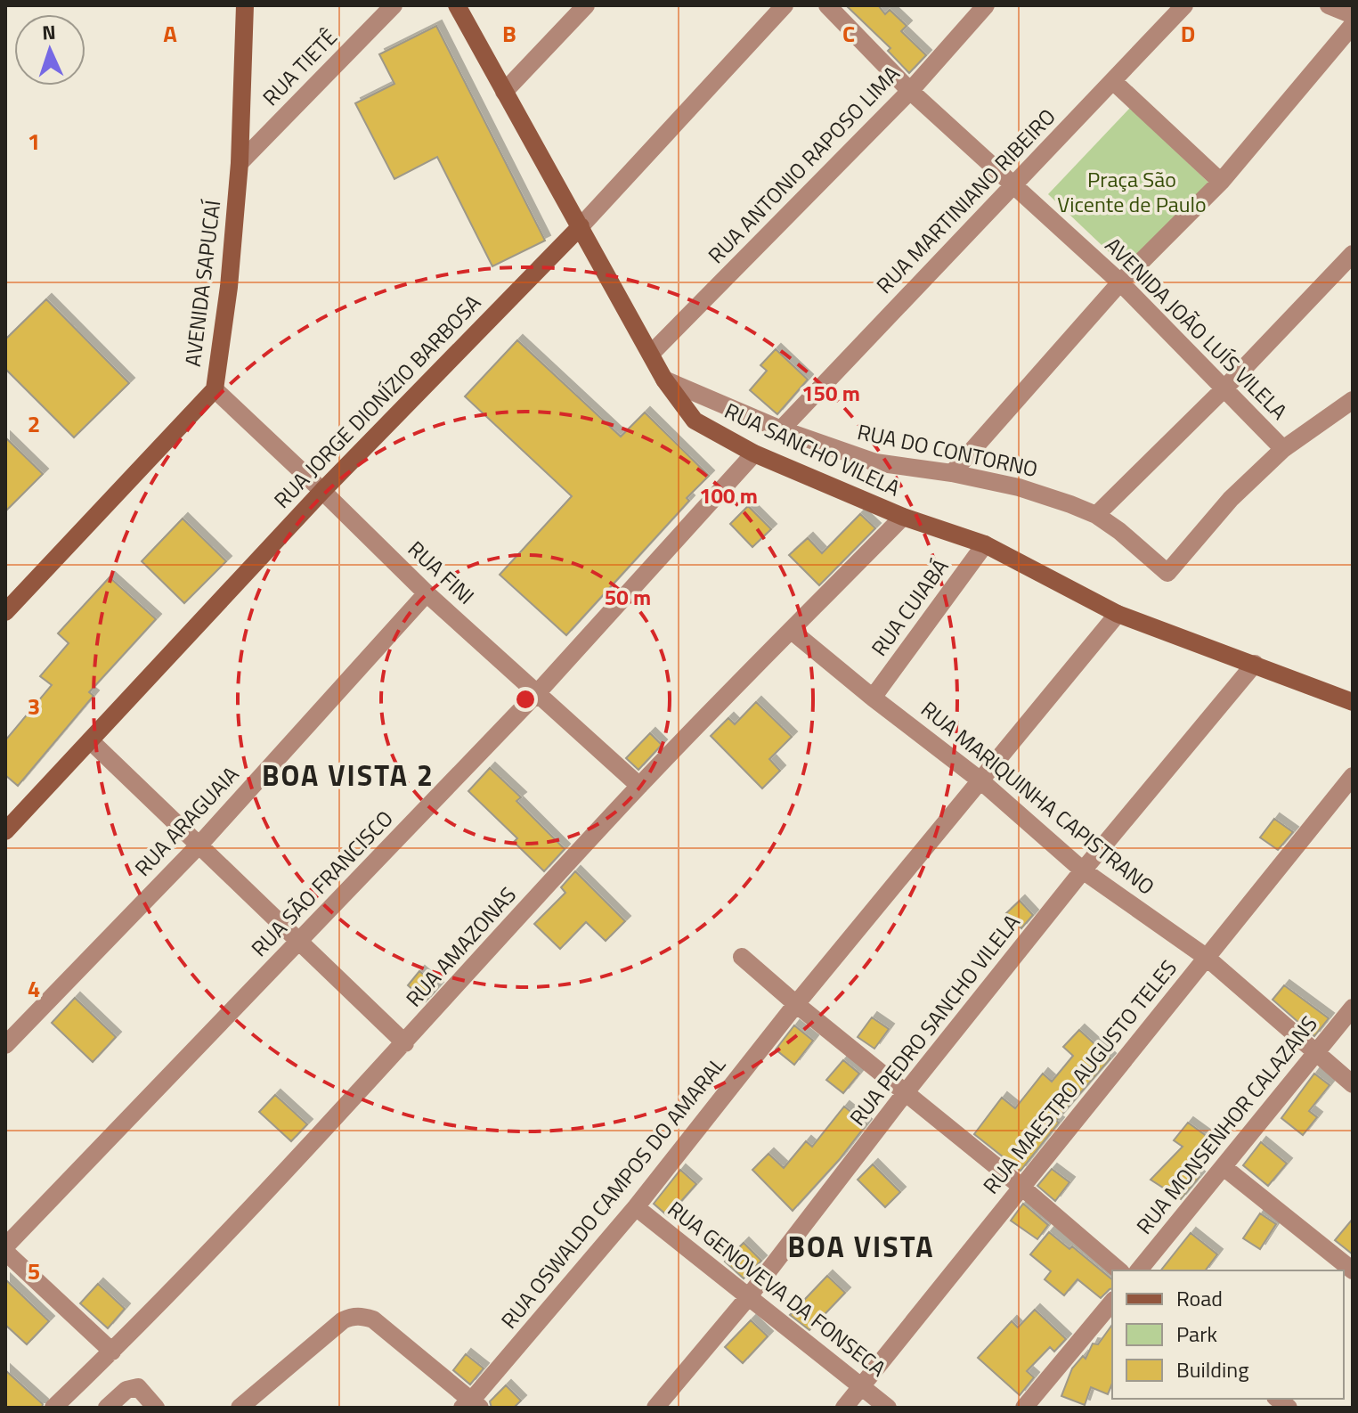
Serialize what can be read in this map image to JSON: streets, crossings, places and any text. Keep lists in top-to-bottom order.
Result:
{
  "streets": {
    "main road": ["AVENIDA SAPUCAÍ", "RUA JORGE DIONÍZIO BARBOSA", "RUA SANCHO VILELA"],
    "street": [
      "RUA TIETÊ",
      "RUA ANTONIO RAPOSO LIMA",
      "RUA MARTINIANO RIBEIRO",
      "AVENIDA JOÃO LUÍS VILELA",
      "RUA DO CONTORNO",
      "RUA FINI",
      "RUA CUIABÁ",
      "RUA MARIQUINHA CAPISTRANO",
      "RUA ARAGUAIA",
      "RUA SÃO FRANCISCO",
      "RUA AMAZONAS",
      "RUA PEDRO SANCHO VILELA",
      "RUA MAESTRO AUGUSTO TELES",
      "RUA MONSENHOR CALAZANS",
      "RUA OSWALDO CAMPOS DO AMARAL",
      "RUA GENOVEVA DA FONSECA"
    ]
  },
  "crossings": [
    ["RUA TIETÊ", "AVENIDA SAPUCAÍ"],
    ["RUA ANTONIO RAPOSO LIMA", "AVENIDA JOÃO LUÍS VILELA"],
    ["RUA ANTONIO RAPOSO LIMA", "RUA SANCHO VILELA"],
    ["RUA MARTINIANO RIBEIRO", "AVENIDA JOÃO LUÍS VILELA"],
    ["RUA MARTINIANO RIBEIRO", "RUA DO CONTORNO"],
    ["AVENIDA SAPUCAÍ", "RUA FINI"],
    ["AVENIDA JOÃO LUÍS VILELA", "RUA DO CONTORNO"],
    ["RUA JORGE DIONÍZIO BARBOSA", "RUA SANCHO VILELA"],
    ["RUA JORGE DIONÍZIO BARBOSA", "RUA FINI"],
    ["RUA SANCHO VILELA", "RUA DO CONTORNO"],
    ["RUA SANCHO VILELA", "RUA CUIABÁ"],
    ["RUA SANCHO VILELA", "RUA SÃO FRANCISCO"],
    ["RUA SANCHO VILELA", "RUA AMAZONAS"],
    ["RUA SANCHO VILELA", "RUA PEDRO SANCHO VILELA"],
    ["RUA SANCHO VILELA", "RUA OSWALDO CAMPOS DO AMARAL"],
    ["RUA FINI", "RUA ARAGUAIA"],
    ["RUA FINI", "RUA SÃO FRANCISCO"],
    ["RUA FINI", "RUA AMAZONAS"],
    ["RUA CUIABÁ", "RUA MARIQUINHA CAPISTRANO"],
    ["RUA MARIQUINHA CAPISTRANO", "RUA AMAZONAS"],
    ["RUA MARIQUINHA CAPISTRANO", "RUA PEDRO SANCHO VILELA"],
    ["RUA MARIQUINHA CAPISTRANO", "RUA MAESTRO AUGUSTO TELES"],
    ["RUA MARIQUINHA CAPISTRANO", "RUA MONSENHOR CALAZANS"],
    ["RUA MARIQUINHA CAPISTRANO", "RUA OSWALDO CAMPOS DO AMARAL"],
    ["RUA PEDRO SANCHO VILELA", "RUA GENOVEVA DA FONSECA"],
    ["RUA MAESTRO AUGUSTO TELES", "RUA GENOVEVA DA FONSECA"],
    ["RUA OSWALDO CAMPOS DO AMARAL", "RUA GENOVEVA DA FONSECA"]
  ],
  "districts": ["BOA VISTA 2", "BOA VISTA"],
  "parks": ["Praça São Vicente de Paulo"],
  "legend": ["Road", "Park", "Building"],
  "north": "top",
  "grid": {
    "columns": [
      "A",
      "B",
      "C",
      "D"
    ],
    "rows": [
      "1",
      "2",
      "3",
      "4",
      "5"
    ]
  },
  "rings": ["150 m", "100 m", "50 m"]
}
